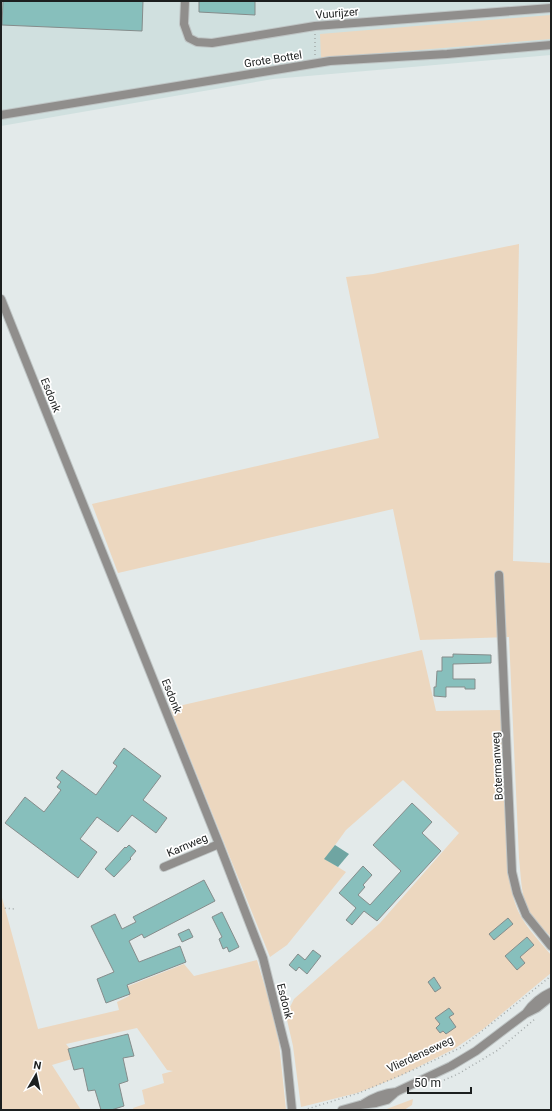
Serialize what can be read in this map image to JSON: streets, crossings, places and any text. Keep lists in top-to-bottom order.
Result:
{
  "streets": {
    "street": [
      "Vuurijzer",
      "Grote Bottel",
      "Esdonk",
      "Botermanweg",
      "Karnweg",
      "Vlierdenseweg"
    ]
  },
  "crossings": [
    ["Esdonk", "Karnweg"]
  ],
  "scale_bar": "50 m",
  "north": "top"
}
